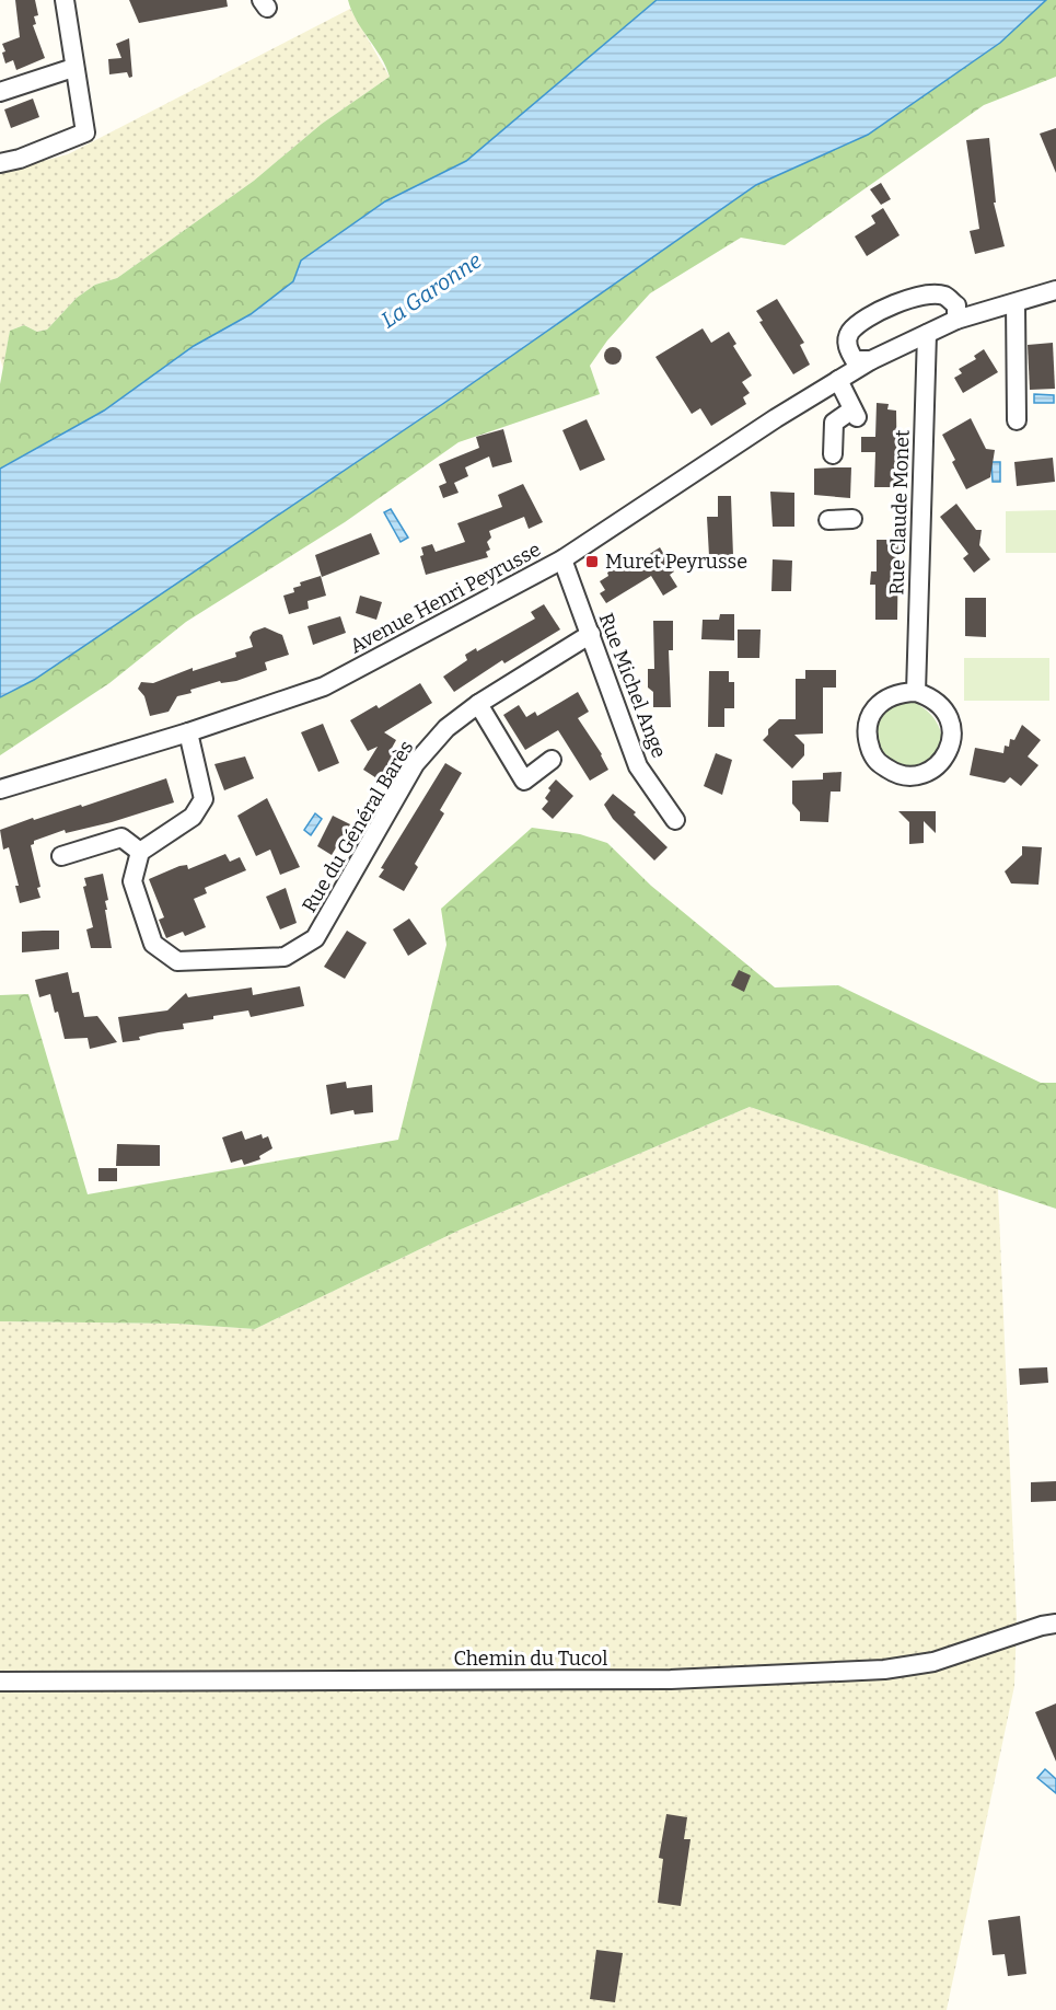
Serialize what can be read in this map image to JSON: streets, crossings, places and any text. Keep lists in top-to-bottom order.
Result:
{
  "streets": {
    "street": [
      "Rue Claude Monet",
      "Avenue Henri Peyrusse",
      "Rue Michel Ange",
      "Rue du Général Barès",
      "Chemin du Tucol"
    ]
  },
  "crossings": [
    ["Rue Claude Monet", "Avenue Henri Peyrusse"],
    ["Avenue Henri Peyrusse", "Rue Michel Ange"],
    ["Rue Michel Ange", "Rue du Général Barès"]
  ],
  "water": ["La Garonne"],
  "places": {
    "transit": ["Muret Peyrusse"]
  }
}
